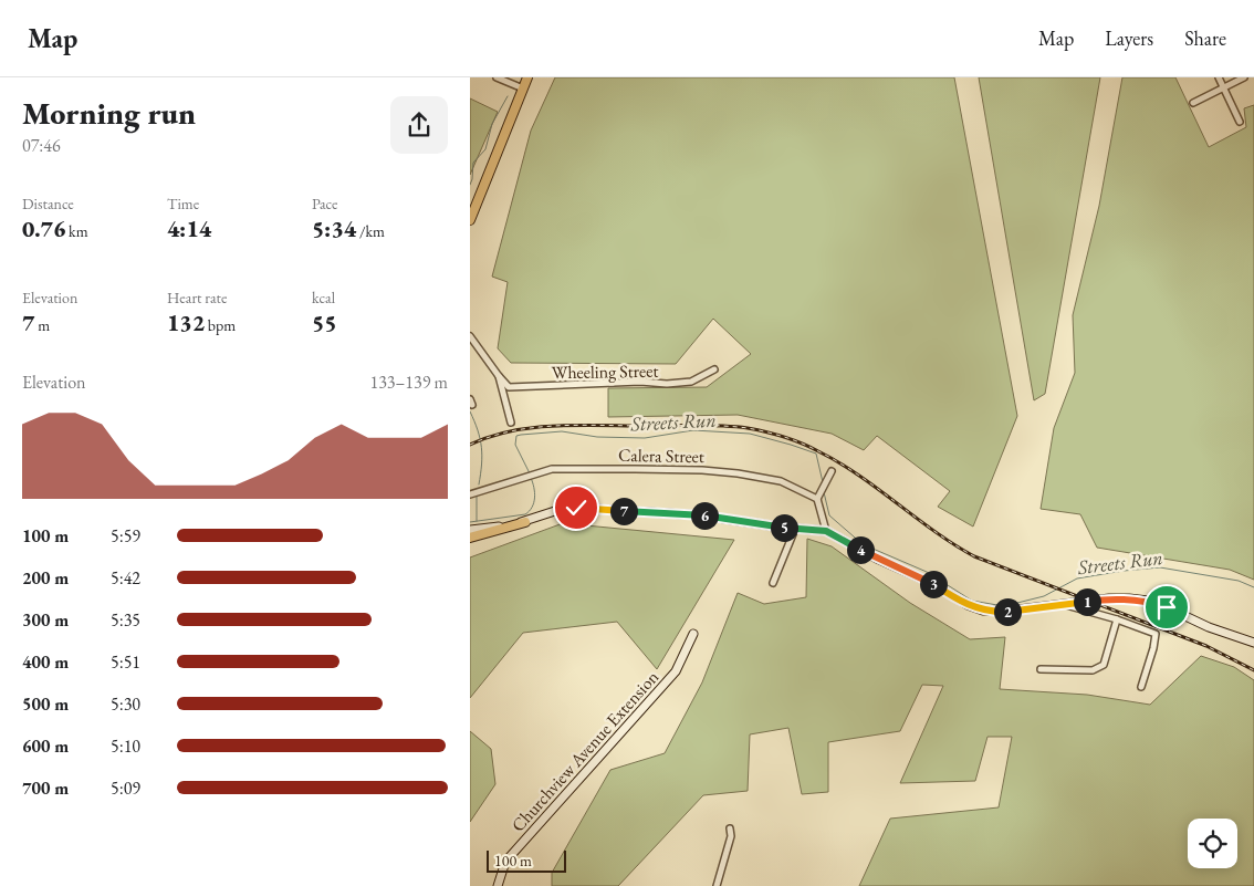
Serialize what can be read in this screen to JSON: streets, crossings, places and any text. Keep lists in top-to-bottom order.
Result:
{
  "streets": {
    "main road": ["Churchview Avenue Extension"],
    "street": ["Wheeling Street", "Calera Street"]
  },
  "water": ["Streets Run"],
  "scale_bar": "100 m",
  "page": {
    "header": "Map",
    "nav": ["Map", "Layers", "Share"],
    "heading": ["Morning run", "07:46"],
    "stats": [
      ["Distance", "0.76 km"],
      ["Time", "4:14"],
      ["Pace", "5:34 /km"],
      ["Elevation", "7 m"],
      ["Heart rate", "132 bpm"],
      ["kcal", "55"]
    ],
    "chart": ["Elevation", "133–139 m"],
    "pins": [
      "7",
      "6",
      "5",
      "4",
      "3",
      "1",
      "2"
    ],
    "list": [
      {
        "name": "100 m",
        "note": "5:59"
      },
      {
        "name": "200 m",
        "note": "5:42"
      },
      {
        "name": "300 m",
        "note": "5:35"
      },
      {
        "name": "400 m",
        "note": "5:51"
      },
      {
        "name": "500 m",
        "note": "5:30"
      },
      {
        "name": "600 m",
        "note": "5:10"
      },
      {
        "name": "700 m",
        "note": "5:09"
      }
    ],
    "scale": "100 m"
  }
}
